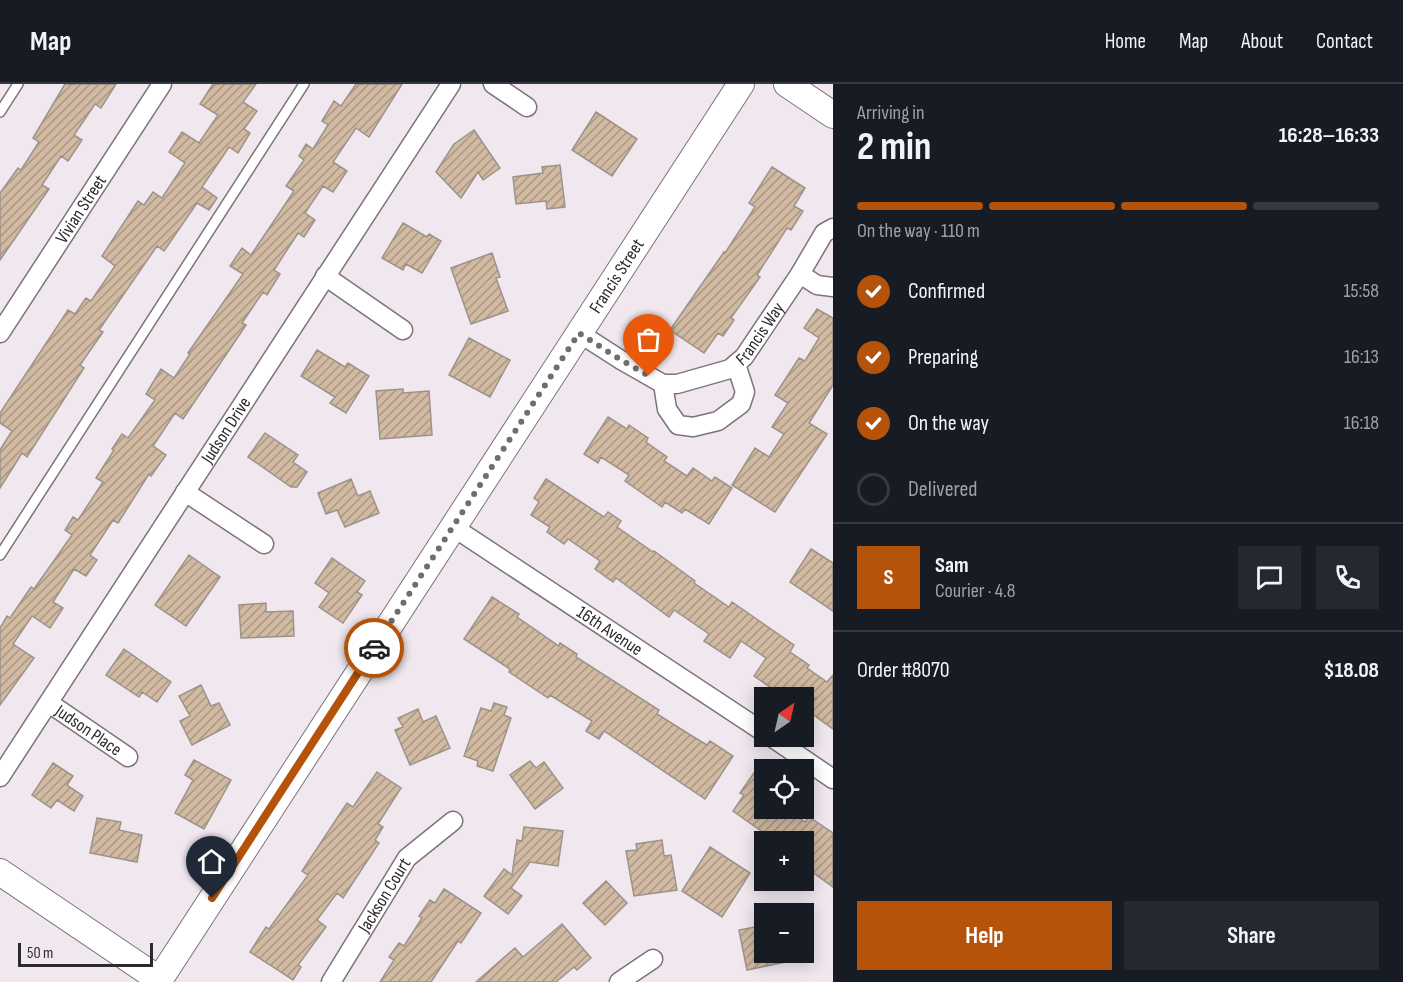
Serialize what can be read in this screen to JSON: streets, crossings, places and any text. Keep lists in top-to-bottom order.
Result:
{
  "streets": {
    "street": [
      "Vivian Street",
      "Francis Street",
      "Francis Way",
      "Judson Drive",
      "16th Avenue",
      "Judson Place",
      "Jackson Court"
    ]
  },
  "crossings": [
    ["Francis Street", "16th Avenue"],
    ["Judson Drive", "Judson Place"]
  ],
  "scale_bar": "50 m",
  "north": "top right",
  "page": {
    "header": "Map",
    "nav": [
      "Home",
      "Map",
      "About",
      "Contact"
    ],
    "heading": ["2 min", "Arriving in", "16:28–16:33"],
    "panel": [
      "Sam",
      "Courier · 4.8",
      "Order #8070",
      "$18.08"
    ],
    "bar": "On the way · 110 m",
    "list": [
      ["Confirmed", "15:58"],
      ["Preparing", "16:13"],
      ["On the way", "16:18"],
      "Delivered"
    ],
    "round": "S",
    "map_buttons": ["+", "−"],
    "buttons": ["Help", "Share"],
    "scale": "50 m"
  }
}
